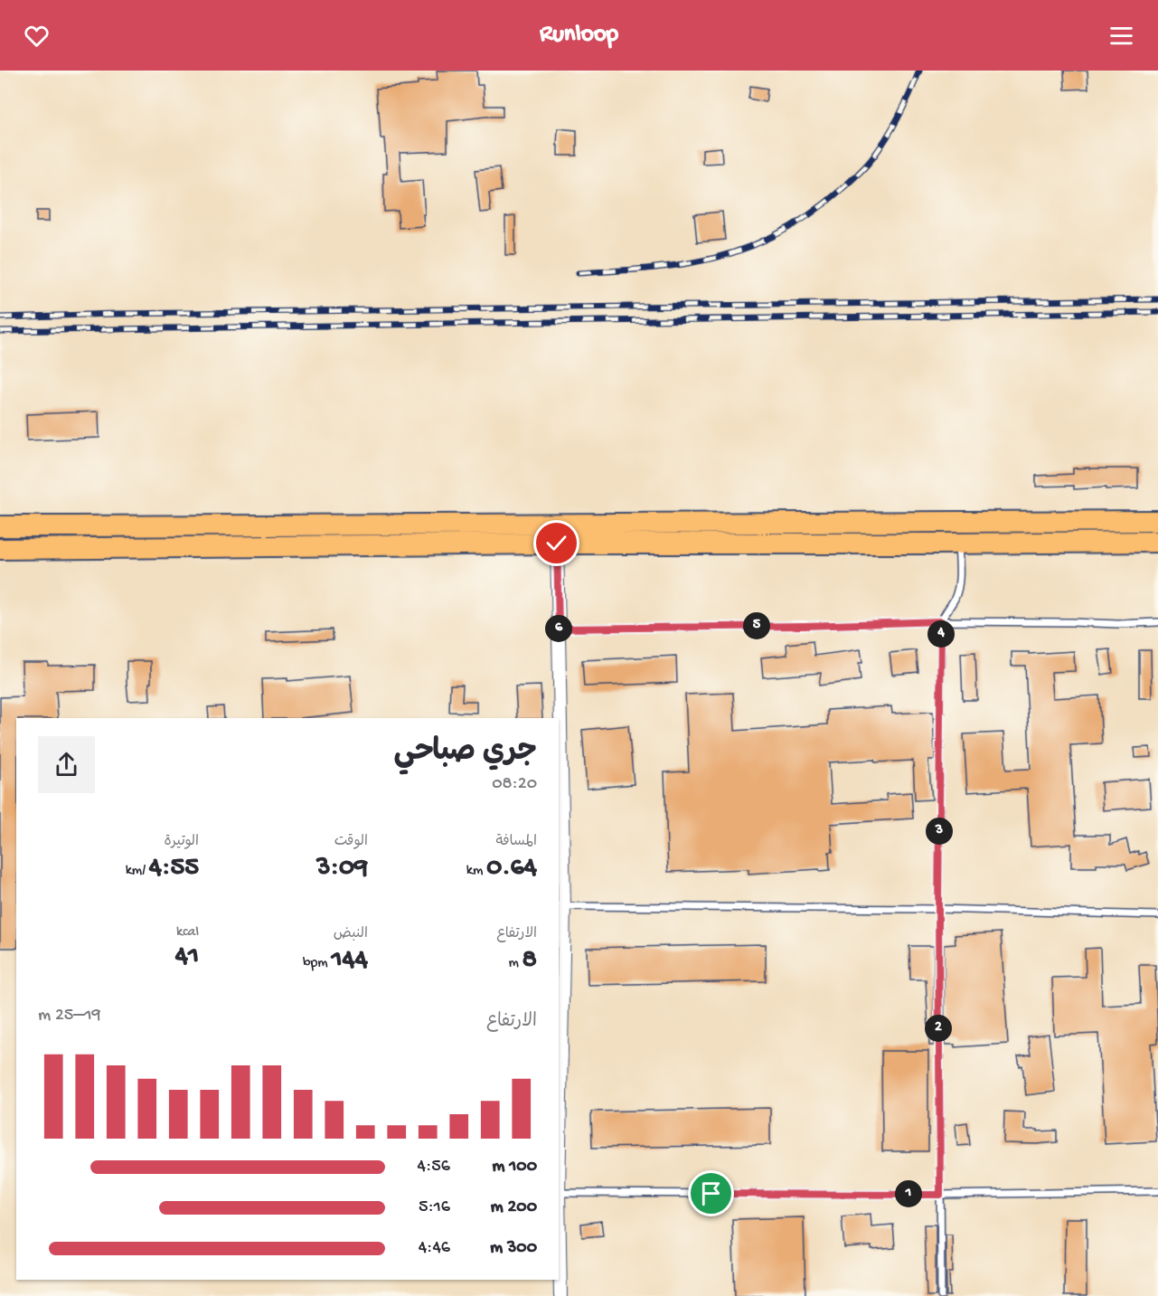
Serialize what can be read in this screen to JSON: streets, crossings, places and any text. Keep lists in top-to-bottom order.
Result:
{
  "page": {
    "header": "Runloop",
    "pins": [
      "5",
      "6",
      "4",
      "3",
      "2",
      "1"
    ],
    "heading": ["جري صباحي", "08:20"],
    "stats": [
      ["المسافة", "0.64 km"],
      ["الوقت", "3:09"],
      ["الوتيرة", "4:55 /km"],
      ["الارتفاع", "8 m"],
      ["النبض", "144 bpm"],
      ["kcal", "41"]
    ],
    "chart": ["الارتفاع", "19–25 m"],
    "list": [
      {
        "name": "100 m",
        "note": "4:56"
      },
      {
        "name": "200 m",
        "note": "5:16"
      },
      {
        "name": "300 m",
        "note": "4:46"
      }
    ]
  }
}
